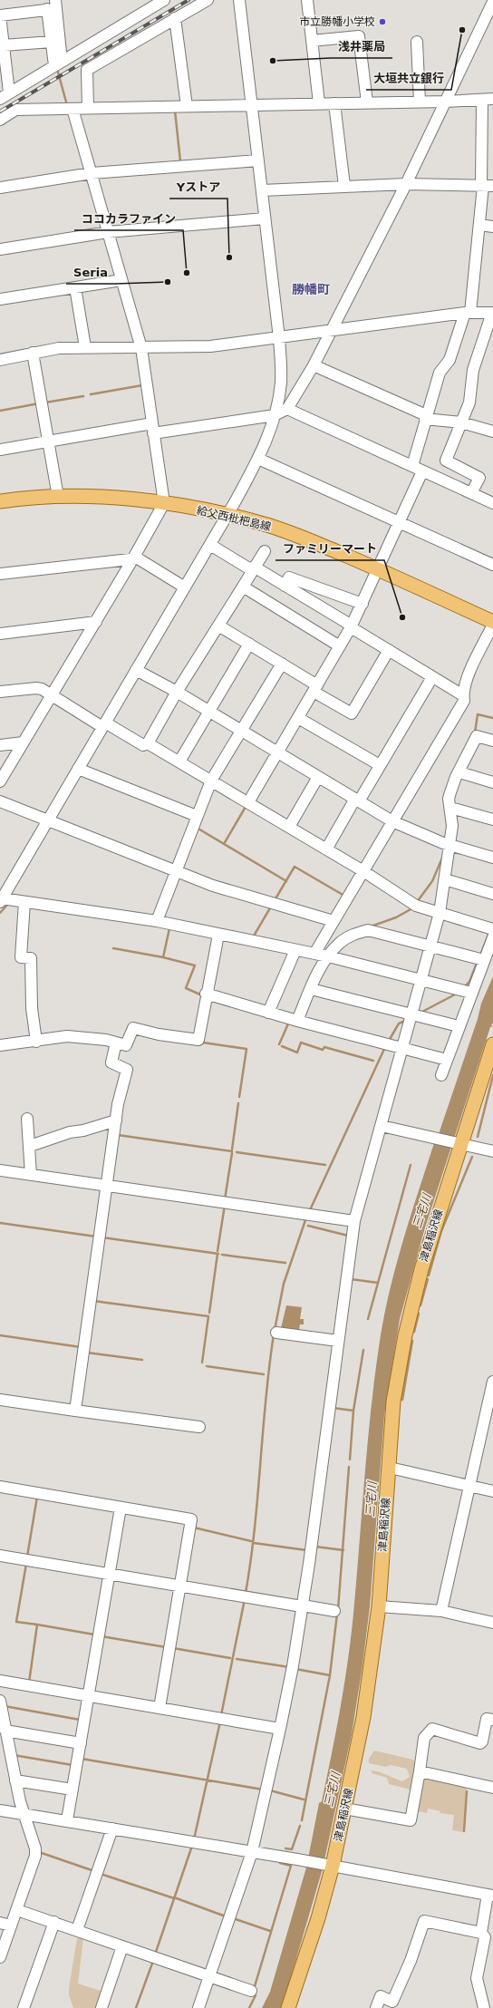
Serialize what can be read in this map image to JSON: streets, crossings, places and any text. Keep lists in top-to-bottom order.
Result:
{
  "streets": {
    "main road": ["給父西枇杷島線", "津島稲沢線"]
  },
  "districts": ["勝幡町"],
  "water": ["三宅川"],
  "places": [
    "市立勝幡小学校",
    "大垣共立銀行",
    "浅井薬局",
    "Yストア",
    "ココカラファイン",
    "Seria",
    "ファミリーマート"
  ]
}
